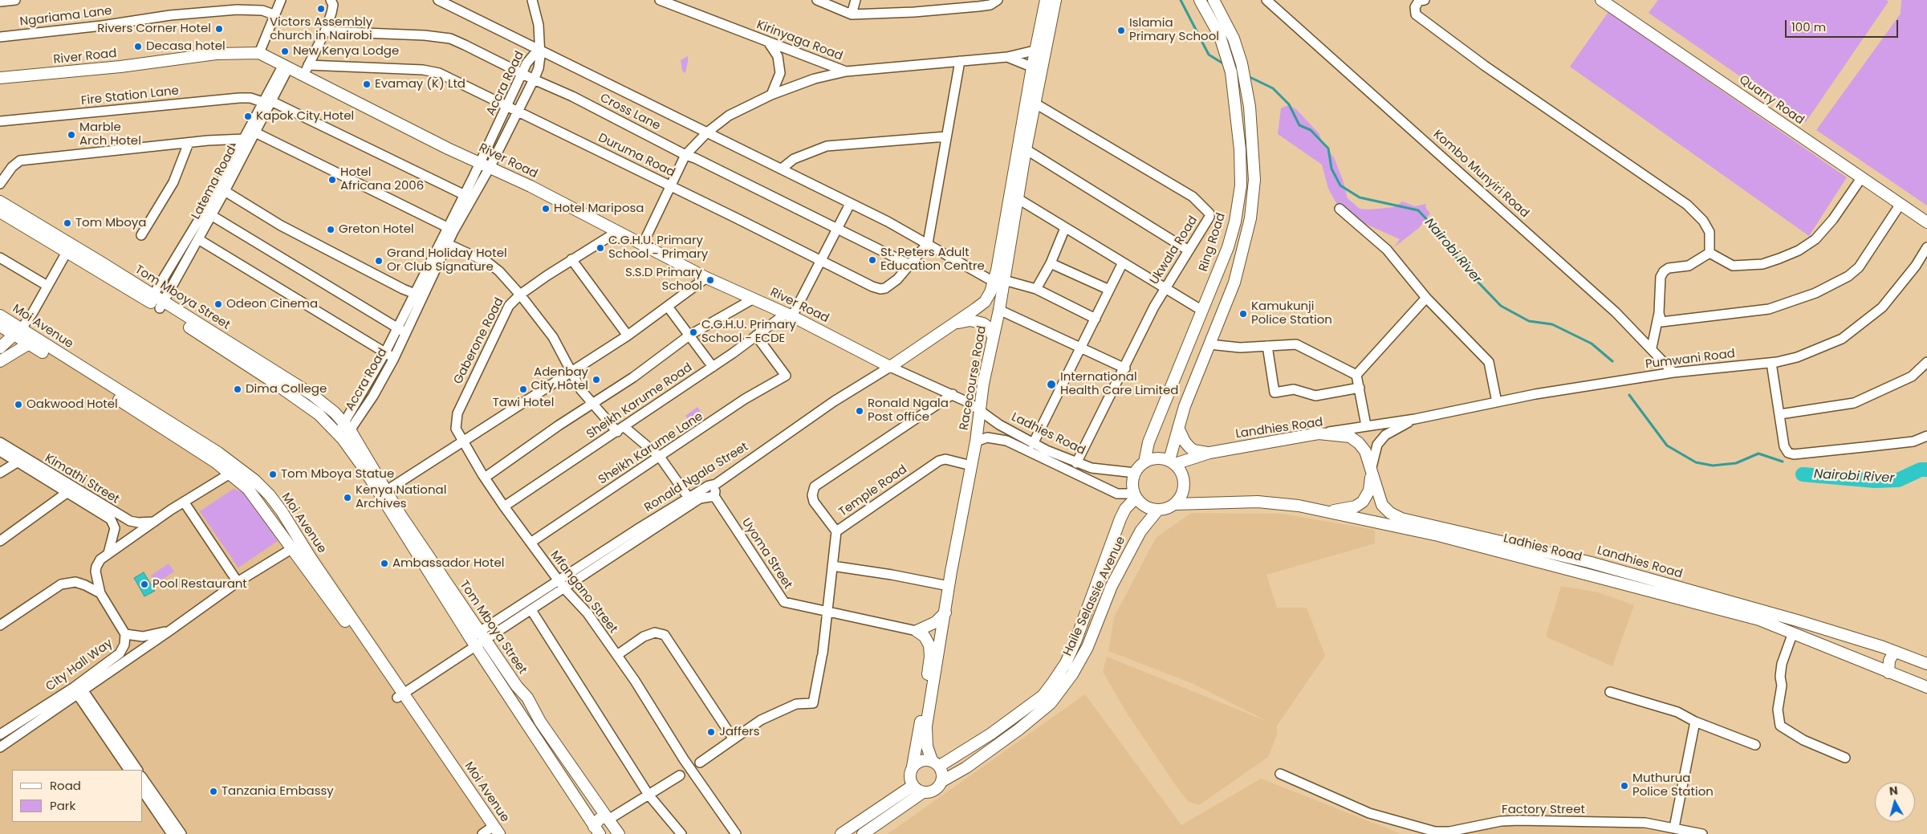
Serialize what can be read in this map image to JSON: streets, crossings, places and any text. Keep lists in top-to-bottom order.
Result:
{
  "streets": {
    "main road": [
      "River Road",
      "Quarry Road",
      "Ring Road",
      "Tom Mboya Street",
      "Moi Avenue",
      "Racecourse Road",
      "Landhies Road",
      "Ladhies Road",
      "Ronald Ngala Street",
      "Haile Selassie Avenue"
    ],
    "street": [
      "Ngariama Lane",
      "Kirinyaga Road",
      "Accra Road",
      "Fire Station Lane",
      "Cross Lane",
      "Duruma Road",
      "Kombo Munyiri Road",
      "Latema Road",
      "Ukwala Road",
      "Gaberone Road",
      "Pumwani Road",
      "Sheikh Karume Road",
      "Sheikh Karume Lane",
      "Kimathi Street",
      "Temple Road",
      "Uyoma Street",
      "Mfangano Street",
      "City Hall Way",
      "Factory Street"
    ]
  },
  "crossings": [
    ["Kirinyaga Road", "Racecourse Road"],
    ["River Road", "Accra Road"],
    ["River Road", "Latema Road"],
    ["River Road", "Gaberone Road"],
    ["River Road", "Racecourse Road"],
    ["River Road", "Sheikh Karume Road"],
    ["River Road", "Ladhies Road"],
    ["River Road", "Ronald Ngala Street"],
    ["Accra Road", "Fire Station Lane"],
    ["Accra Road", "Cross Lane"],
    ["Accra Road", "Duruma Road"],
    ["Accra Road", "Tom Mboya Street"],
    ["Fire Station Lane", "Latema Road"],
    ["Cross Lane", "Duruma Road"],
    ["Cross Lane", "Sheikh Karume Road"],
    ["Duruma Road", "Sheikh Karume Road"],
    ["Kombo Munyiri Road", "Pumwani Road"],
    ["Latema Road", "Tom Mboya Street"],
    ["Ring Road", "Landhies Road"],
    ["Ring Road", "Ladhies Road"],
    ["Ring Road", "Haile Selassie Avenue"],
    ["Ukwala Road", "Racecourse Road"],
    ["Ukwala Road", "Ladhies Road"],
    ["Tom Mboya Street", "Ronald Ngala Street"],
    ["Moi Avenue", "Ronald Ngala Street"],
    ["Moi Avenue", "City Hall Way"],
    ["Gaberone Road", "Mfangano Street"],
    ["Racecourse Road", "Ladhies Road"],
    ["Racecourse Road", "Ronald Ngala Street"],
    ["Racecourse Road", "Temple Road"],
    ["Racecourse Road", "Haile Selassie Avenue"],
    ["Sheikh Karume Road", "Sheikh Karume Lane"],
    ["Sheikh Karume Road", "Mfangano Street"],
    ["Landhies Road", "Ladhies Road"],
    ["Landhies Road", "Haile Selassie Avenue"],
    ["Ladhies Road", "Haile Selassie Avenue"],
    ["Sheikh Karume Lane", "Mfangano Street"],
    ["Ronald Ngala Street", "Uyoma Street"],
    ["Ronald Ngala Street", "Mfangano Street"],
    ["Temple Road", "Uyoma Street"]
  ],
  "water": ["Nairobi River"],
  "places": [
    "Victors Assembly church in Nairobi",
    "Rivers Corner Hotel",
    "Islamia Primary School",
    "Decasa hotel",
    "New Kenya Lodge",
    "Evamay (K) Ltd",
    "Kapok City Hotel",
    "Marble Arch Hotel",
    "Hotel Africana 2006",
    "Hotel Mariposa",
    "Tom Mboya",
    "Greton Hotel",
    "C.G.H.U. Primary School - Primary",
    "St. Peters Adult Education Centre",
    "Grand Holiday Hotel Or Club Signature",
    "S.S.D Primary School",
    "Odeon Cinema",
    "Kamukunji Police Station",
    "C.G.H.U. Primary School - ECDE",
    "Adenbay City Hotel",
    "International Health Care Limited",
    "Dima College",
    "Tawi Hotel",
    "Oakwood Hotel",
    "Ronald Ngala Post office",
    "Tom Mboya Statue",
    "Kenya National Archives",
    "Ambassador Hotel",
    "Pool Restaurant",
    "Jaffers",
    "Muthurua Police Station",
    "Tanzania Embassy"
  ],
  "legend": ["Road", "Park"],
  "scale_bar": "100 m",
  "north": "top"
}
